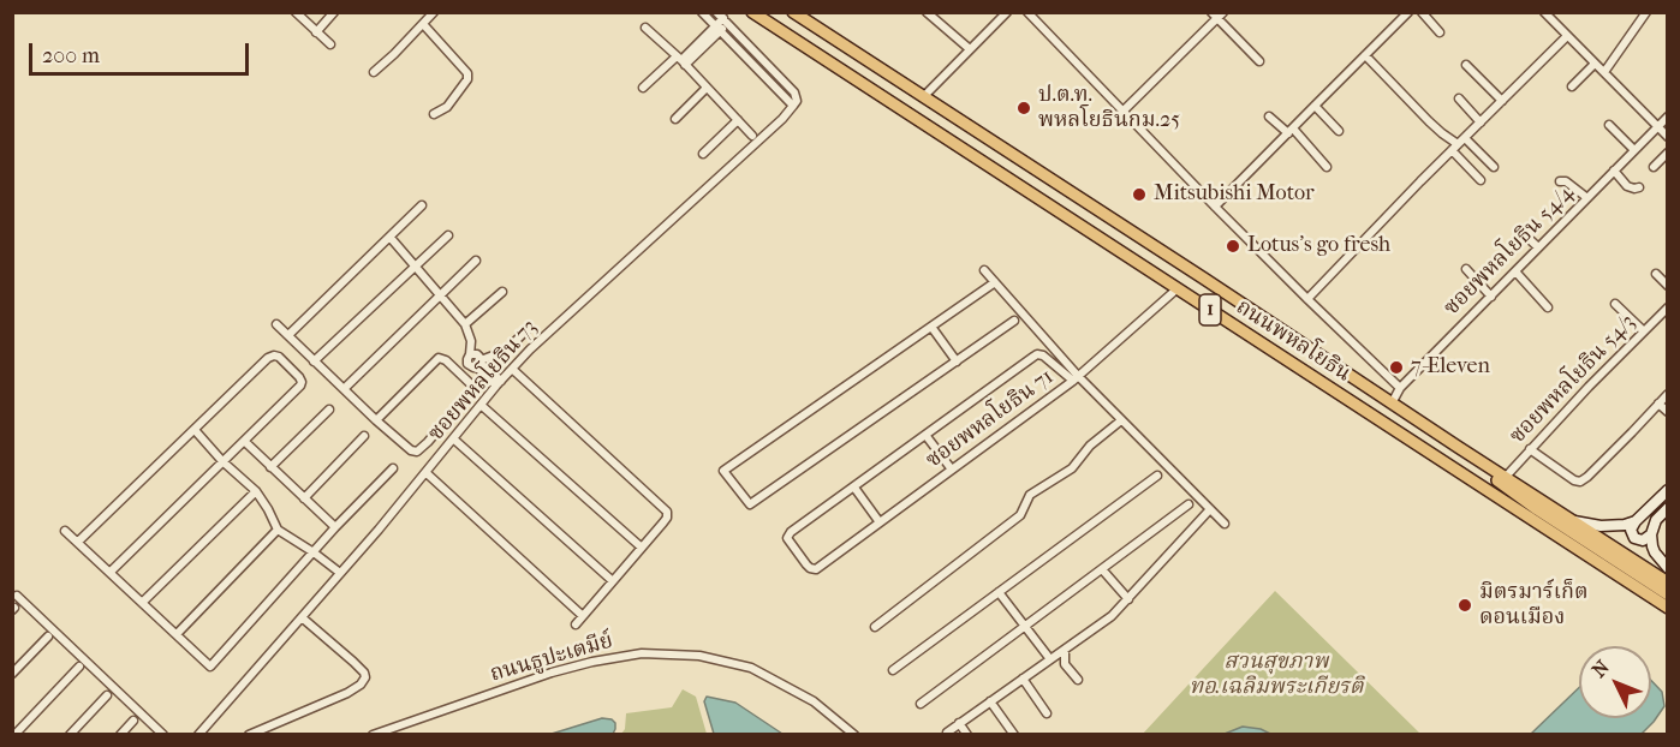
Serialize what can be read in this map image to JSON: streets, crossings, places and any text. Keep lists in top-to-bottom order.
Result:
{
  "streets": {
    "main road": ["1", "ถนนพหลโยธิน"],
    "street": [
      "ซอยพหลโยธิน 54/4",
      "ซอยพหลโยธิน 54/3",
      "ซอยพหลโยธิน 73",
      "ซอยพหลโยธิน 71",
      "ถนนธูปะเตมีย์"
    ]
  },
  "crossings": [
    ["ซอยพหลโยธิน 54/4", "ถนนพหลโยธิน"],
    ["ถนนพหลโยธิน", "ซอยพหลโยธิน 54/3"],
    ["ถนนพหลโยธิน", "ซอยพหลโยธิน 71"]
  ],
  "parks": ["สวนสุขภาพ ทอ.เฉลิมพระเกียรติ"],
  "places": [
    "ป.ต.ท. พหลโยธินกม.25",
    "Mitsubishi Motor",
    "Lotus's go fresh",
    "7-Eleven",
    "มิตรมาร์เก็ต ดอนเมือง"
  ],
  "scale_bar": "200 m",
  "north": "top left"
}
